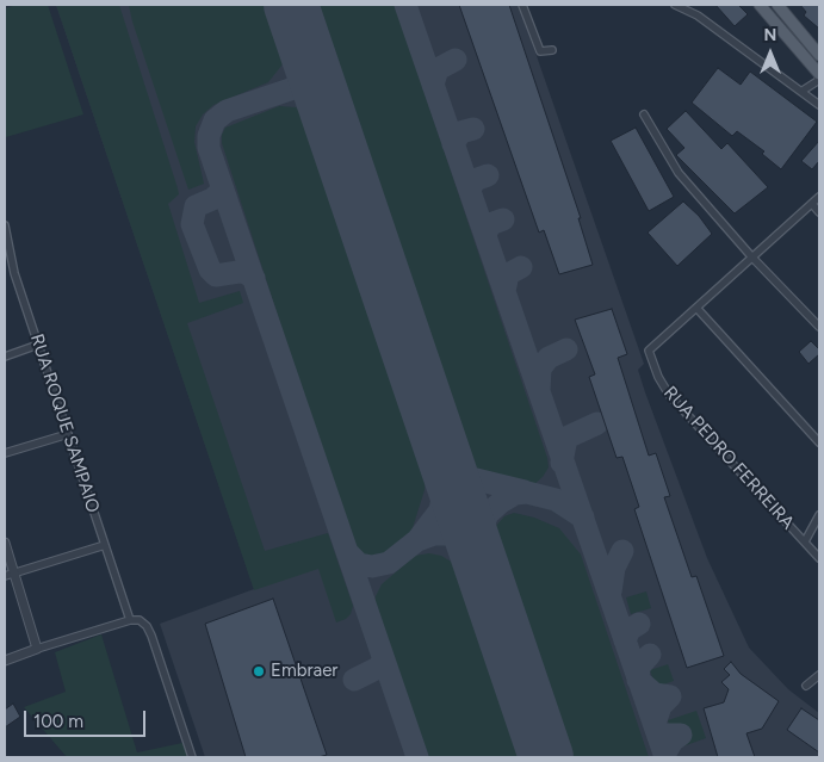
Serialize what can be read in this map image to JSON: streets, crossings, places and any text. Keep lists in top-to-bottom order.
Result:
{
  "streets": {
    "street": ["RUA ROQUE SAMPAIO", "RUA PEDRO FERREIRA"]
  },
  "places": ["Embraer"],
  "scale_bar": "100 m",
  "north": "top"
}
